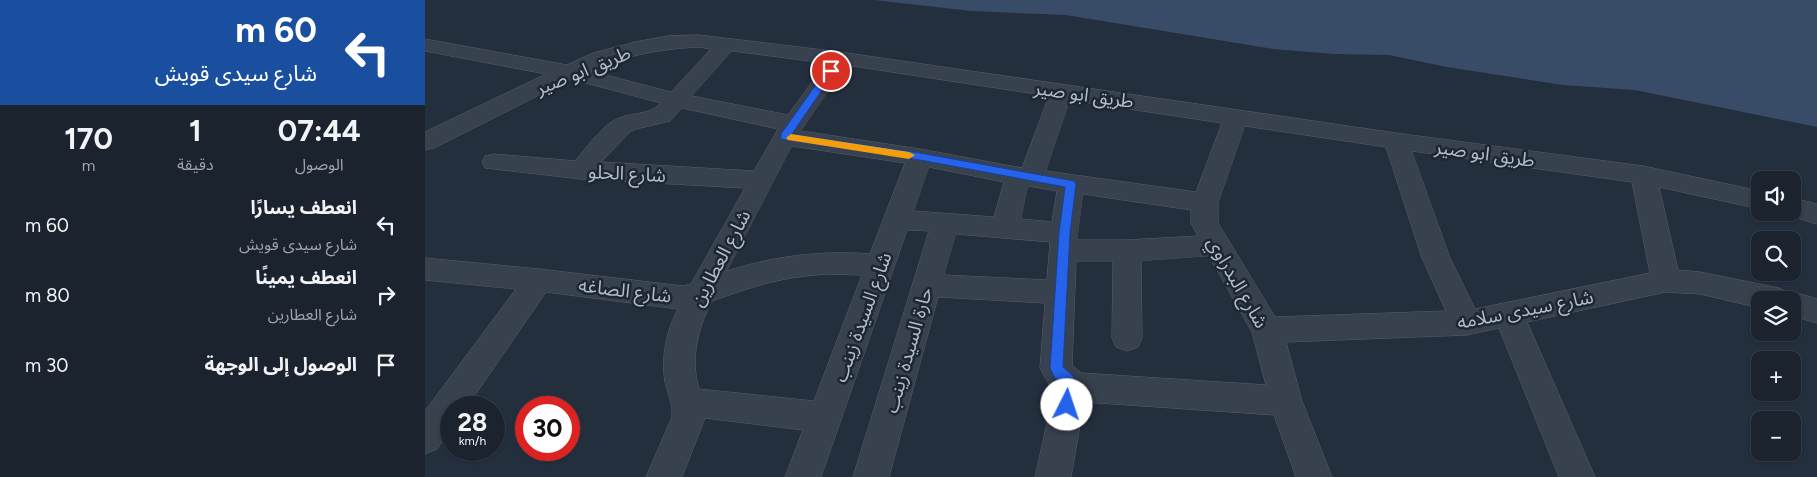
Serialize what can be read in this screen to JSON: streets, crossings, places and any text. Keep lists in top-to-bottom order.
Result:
{
  "streets": {
    "street": [
      "طريق ابو صير",
      "شارع الحلو",
      "شارع العطارين",
      "شارع البدراوي",
      "شارع الصاغه",
      "شارع سيدى سلامه",
      "شارع السيدة زينب",
      "حارة السيدة زينب"
    ]
  },
  "crossings": [
    ["طريق ابو صير", "شارع العطارين"],
    ["طريق ابو صير", "شارع البدراوي"],
    ["شارع الحلو", "شارع العطارين"],
    ["شارع العطارين", "شارع الصاغه"],
    ["شارع البدراوي", "شارع سيدى سلامه"],
    ["شارع الصاغه", "شارع السيدة زينب"]
  ],
  "page": {
    "turn": ["60 m", "شارع سيدى قويش"],
    "eta": [
      "07:44",
      "الوصول",
      "1",
      "دقيقة",
      "170",
      "m"
    ],
    "map_buttons": ["+", "−"],
    "list": [
      {
        "name": "انعطف يسارًا",
        "note": "شارع سيدى قويش",
        "value": "60 m"
      },
      {
        "name": "انعطف يمينًا",
        "note": "شارع العطارين",
        "value": "80 m"
      },
      {
        "name": "الوصول إلى الوجهة",
        "value": "30 m"
      }
    ],
    "speed": "28 km/h",
    "limit": "30"
  }
}
